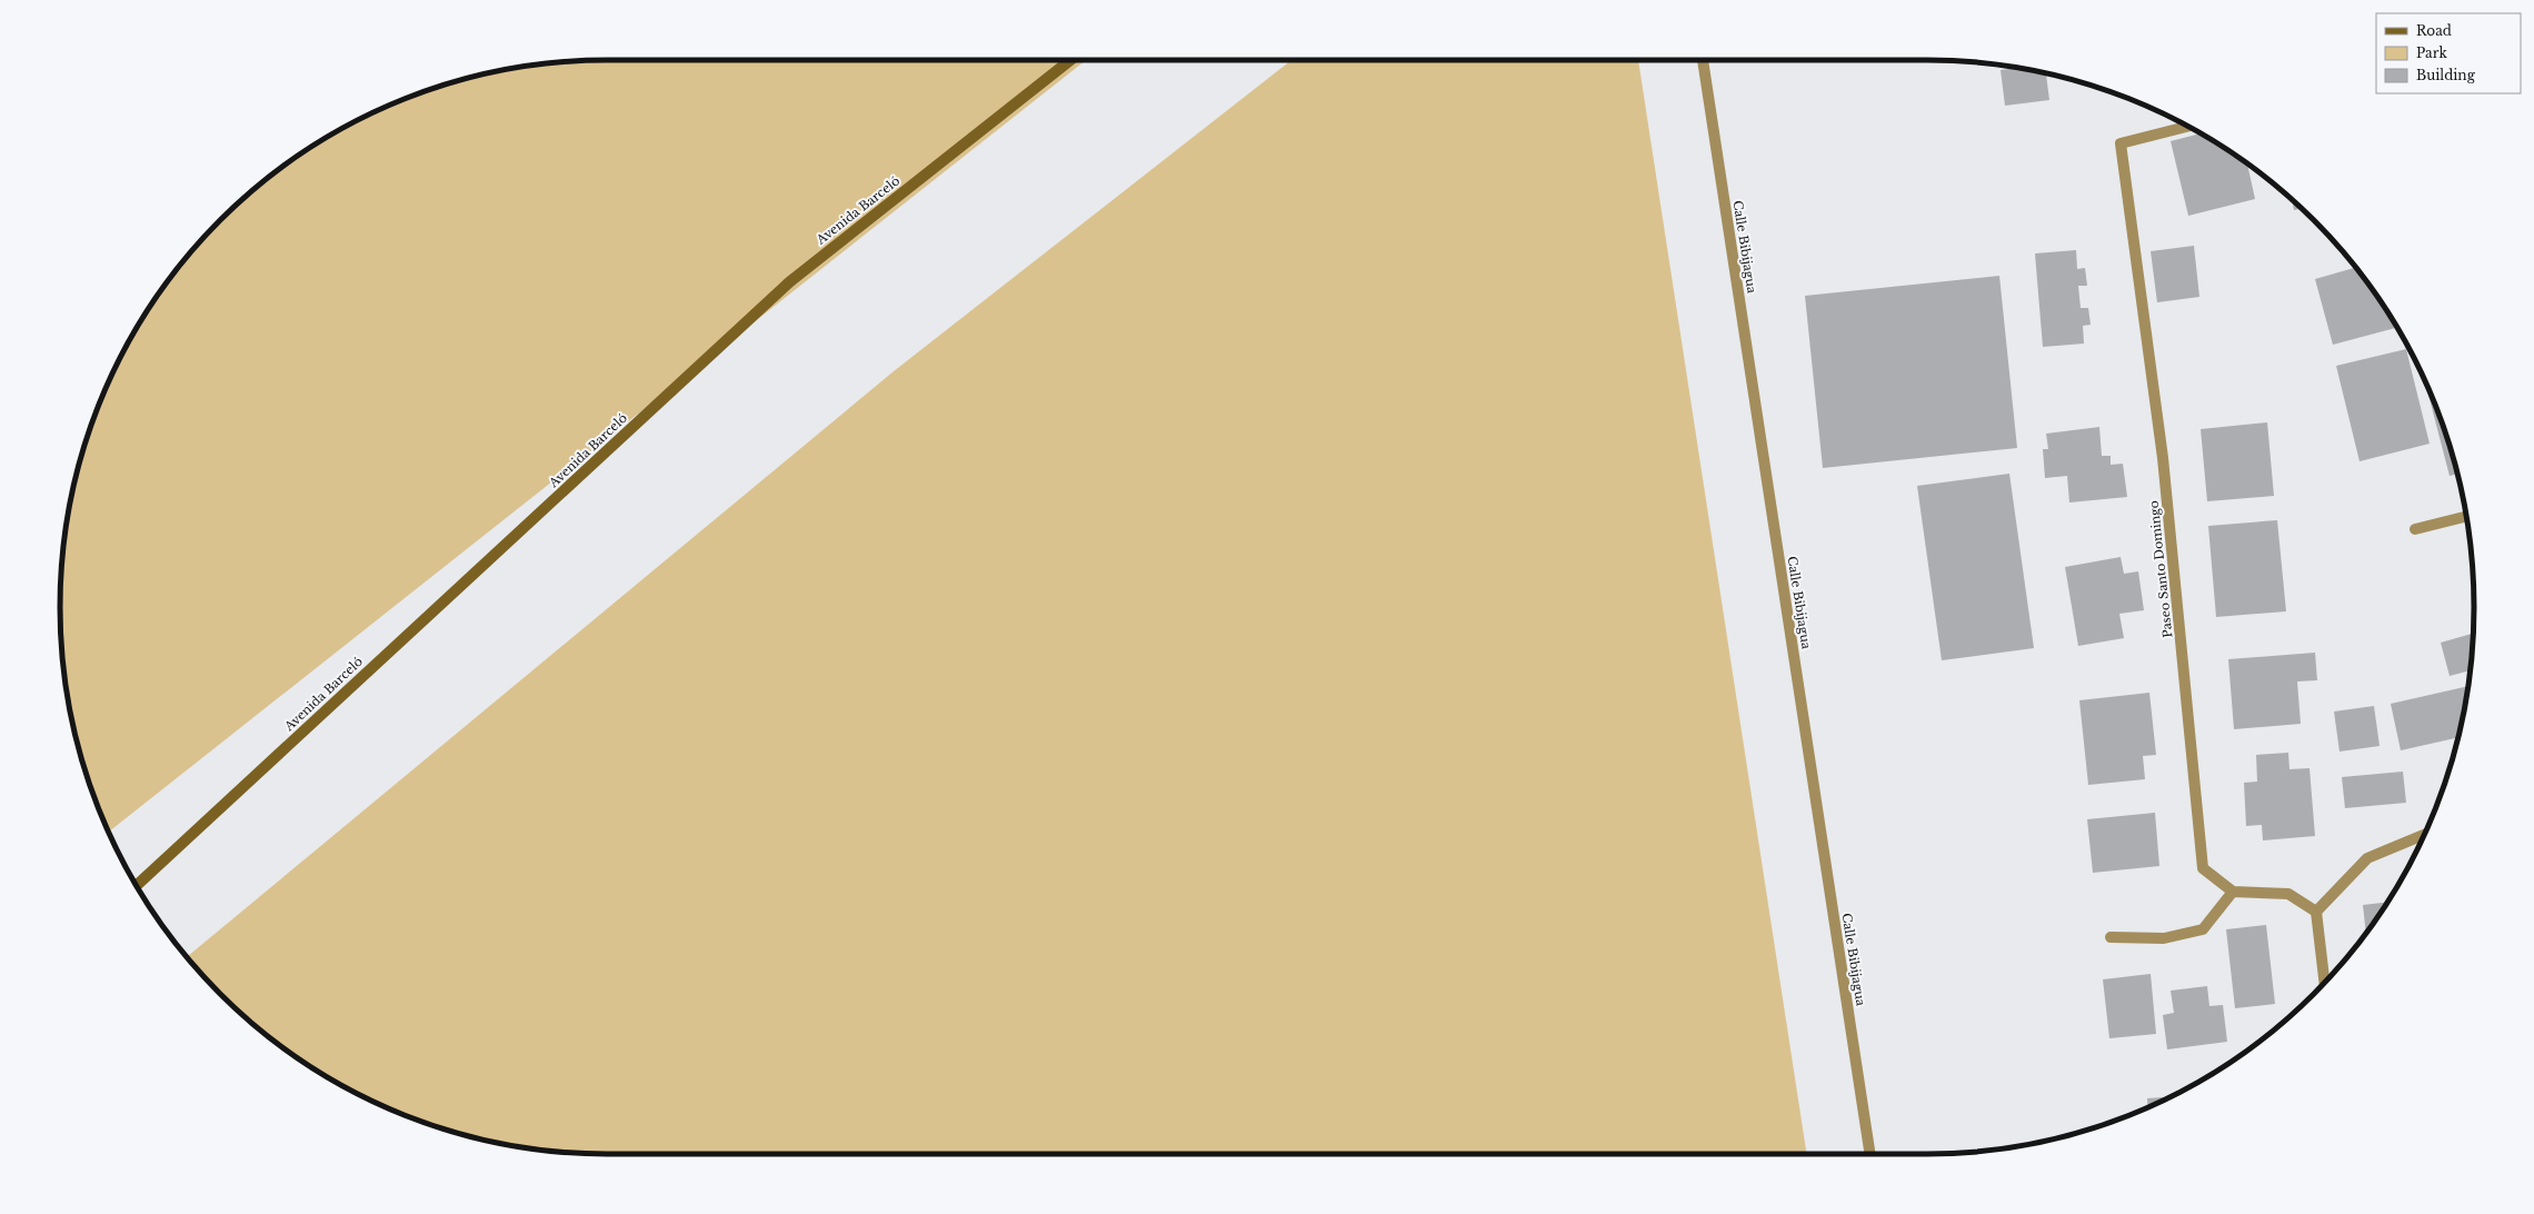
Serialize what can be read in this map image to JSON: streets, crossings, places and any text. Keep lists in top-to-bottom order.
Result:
{
  "streets": {
    "street": ["Avenida Barceló", "Calle Bibijagua", "Paseo Santo Domingo"]
  },
  "legend": ["Road", "Park", "Building"]
}
